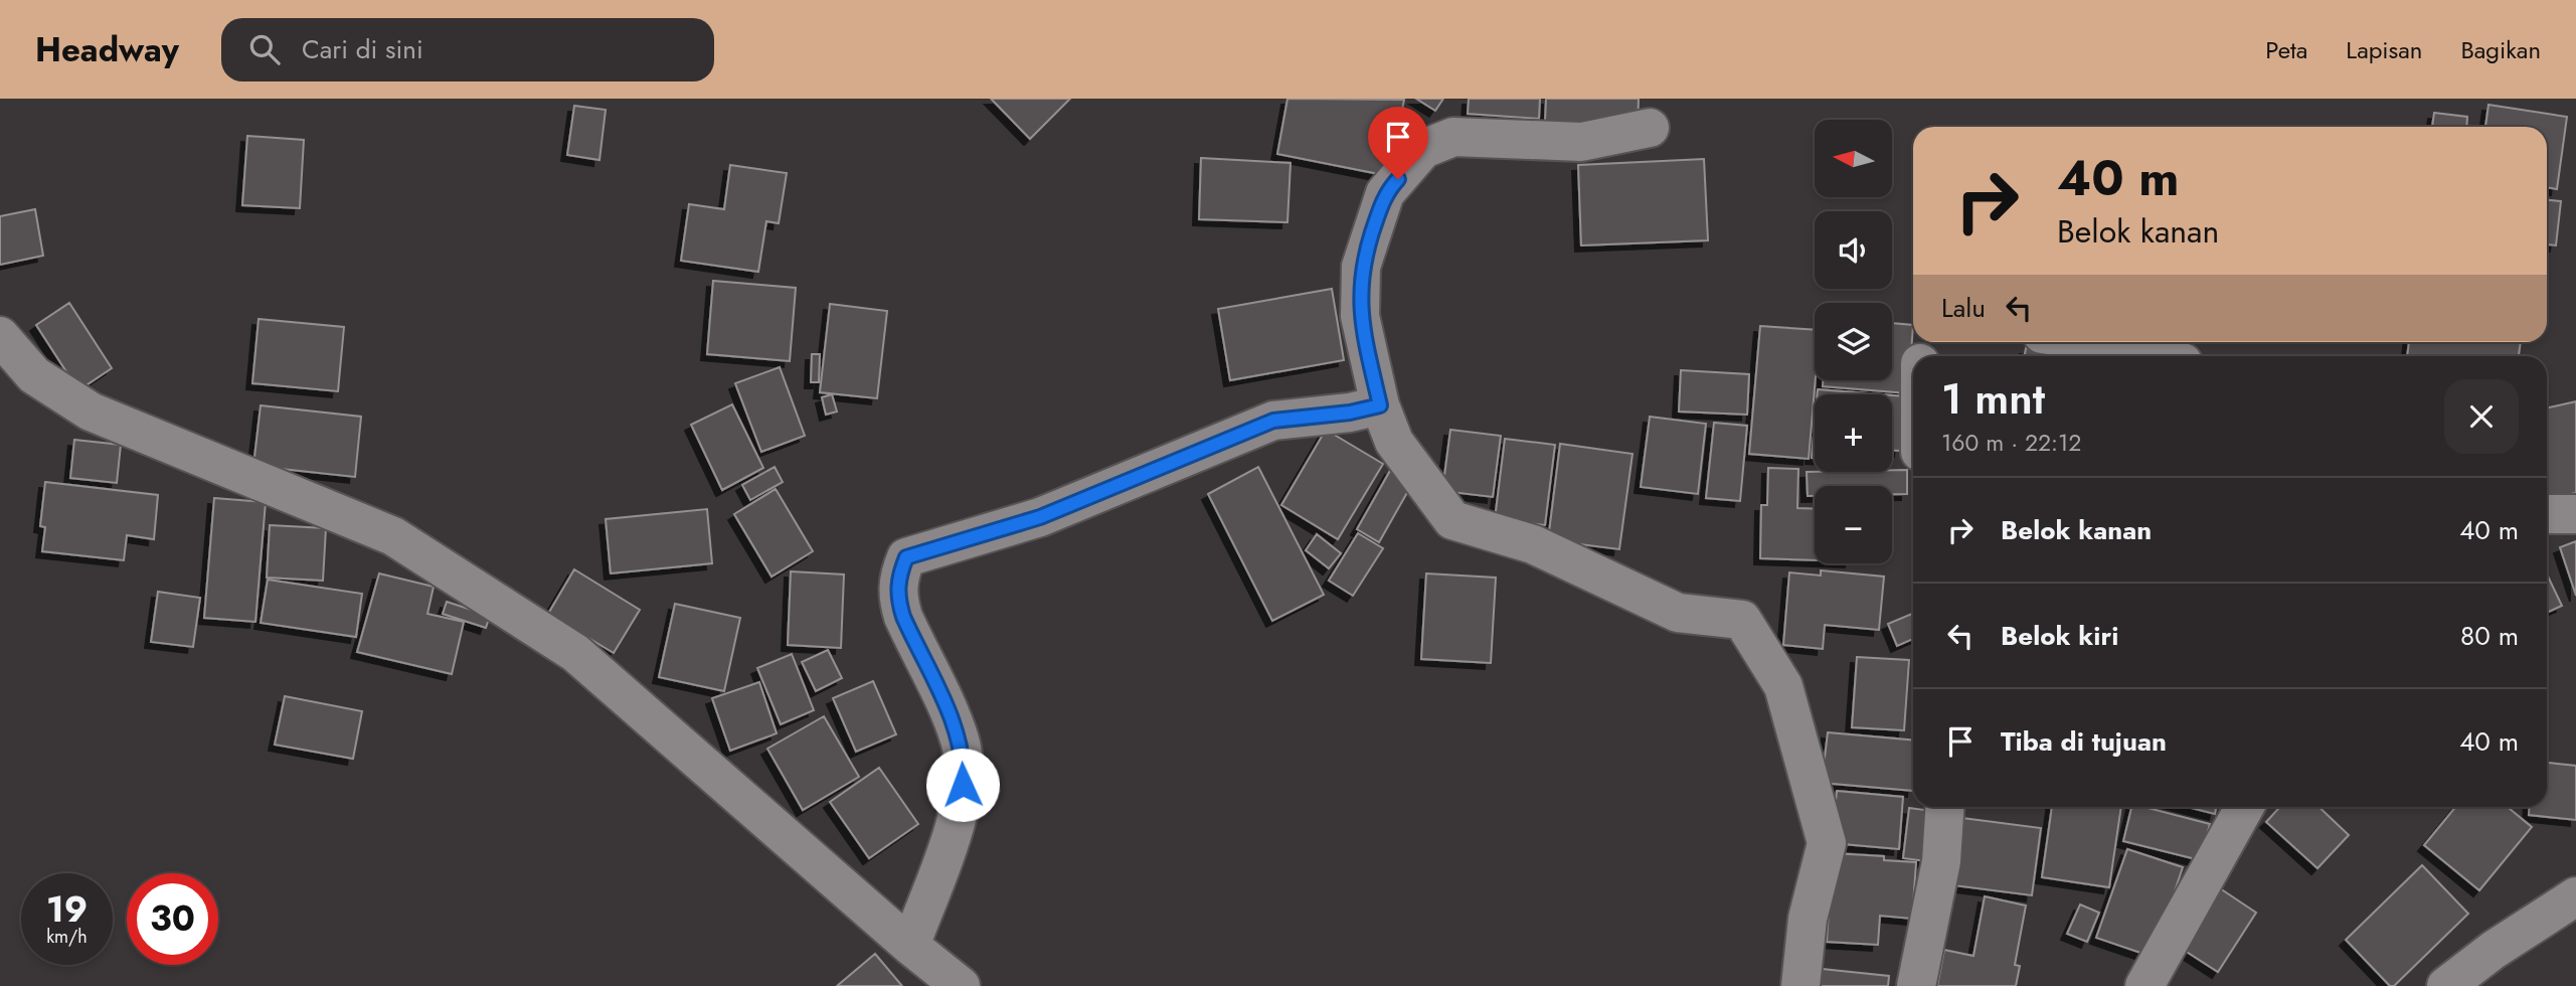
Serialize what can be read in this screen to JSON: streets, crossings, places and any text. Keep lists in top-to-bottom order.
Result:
{
  "north": "left",
  "page": {
    "header": "Headway",
    "search": "Cari di sini",
    "nav": ["Peta", "Lapisan", "Bagikan"],
    "map_buttons": ["+", "−"],
    "turn": ["40 m", "Belok kanan"],
    "then": "Lalu",
    "heading": ["1 mnt", "160 m · 22:12"],
    "list": [
      {
        "name": "Belok kanan",
        "value": "40 m"
      },
      {
        "name": "Belok kiri",
        "value": "80 m"
      },
      {
        "name": "Tiba di tujuan",
        "value": "40 m"
      }
    ],
    "speed": "19 km/h",
    "limit": "30"
  }
}
